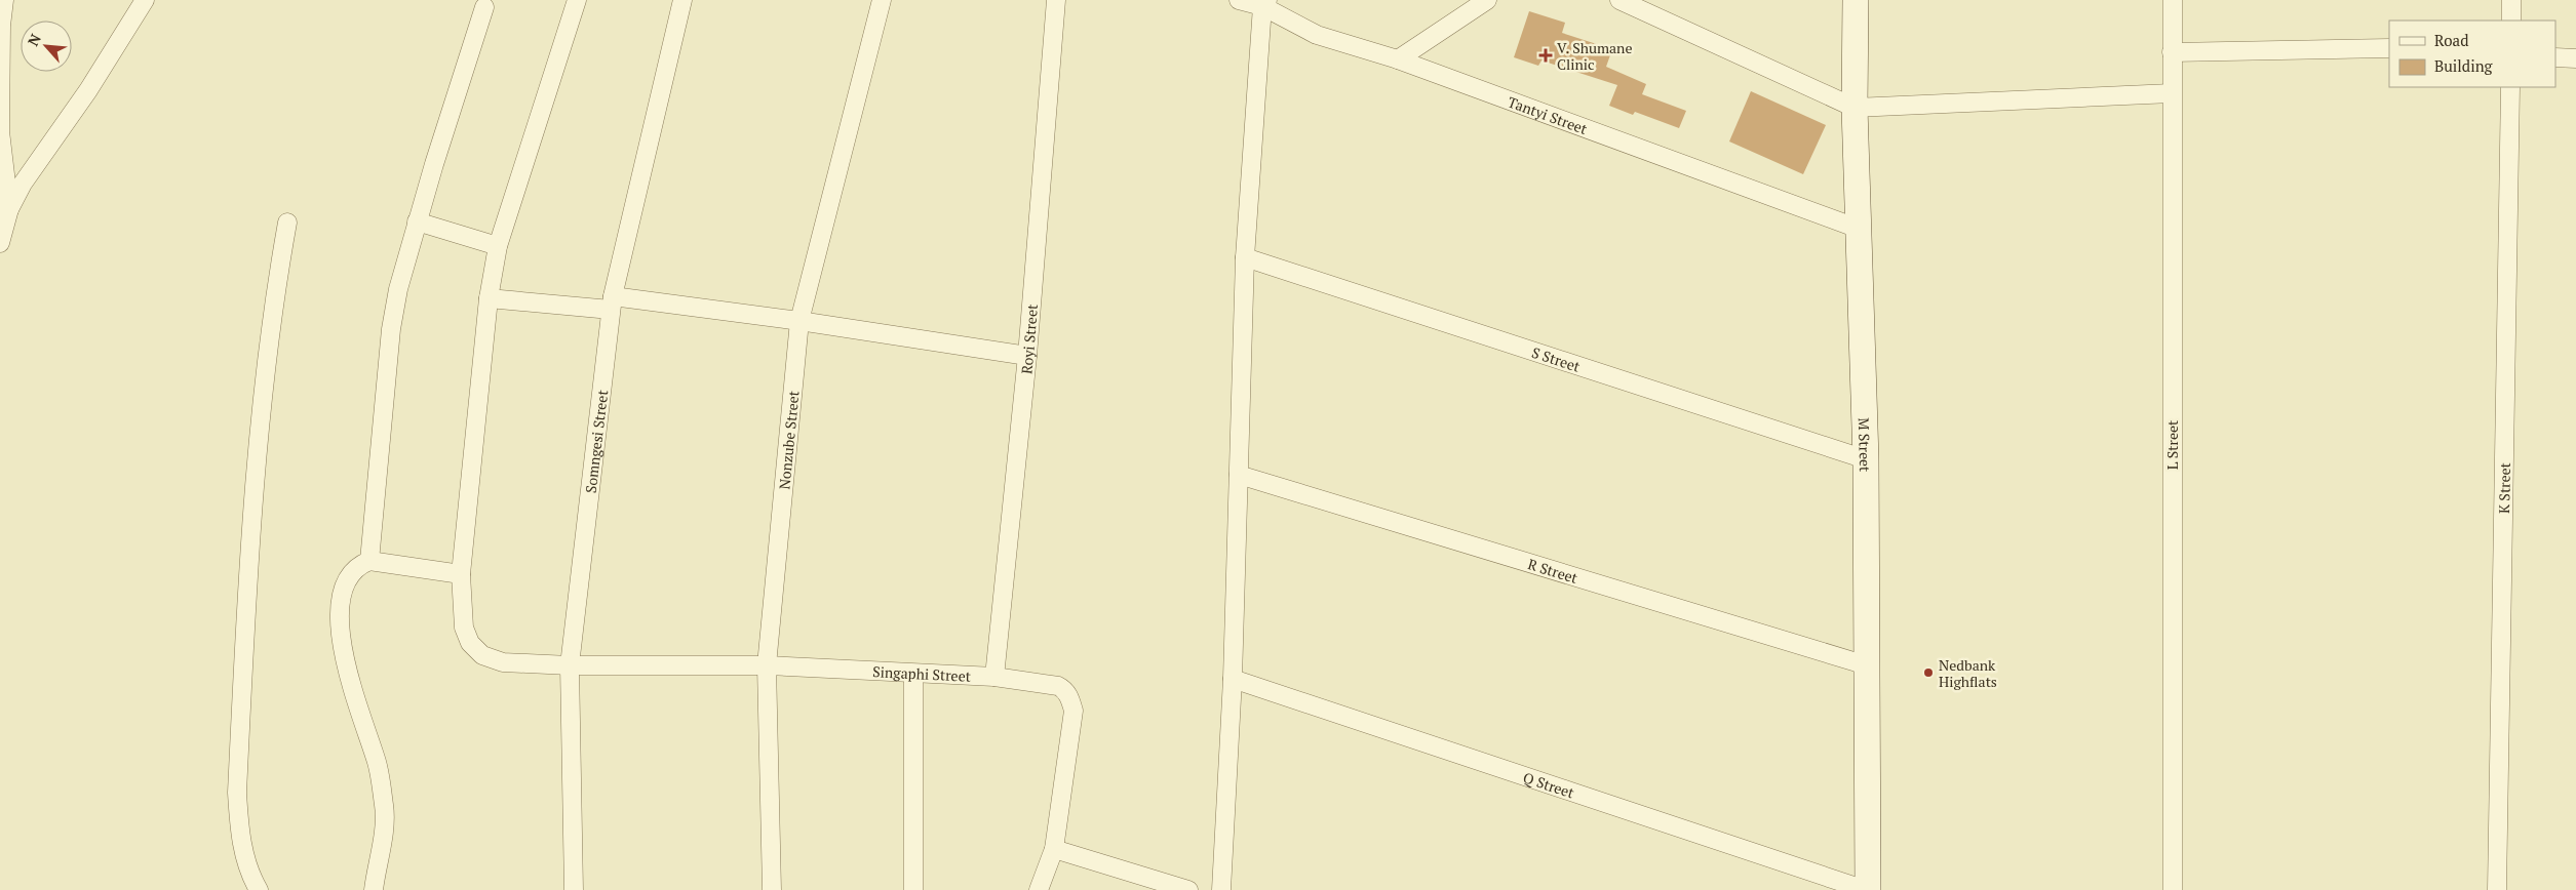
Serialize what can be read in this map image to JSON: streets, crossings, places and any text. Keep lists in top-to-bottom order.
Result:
{
  "streets": {
    "street": [
      "Tantyi Street",
      "Royi Street",
      "S Street",
      "Nonzube Street",
      "Somngesi Street",
      "M Street",
      "L Street",
      "K Street",
      "R Street",
      "Singaphi Street",
      "Q Street"
    ]
  },
  "crossings": [
    ["Tantyi Street", "M Street"],
    ["Royi Street", "Singaphi Street"],
    ["S Street", "M Street"],
    ["Nonzube Street", "Singaphi Street"],
    ["Somngesi Street", "Singaphi Street"],
    ["M Street", "R Street"],
    ["M Street", "Q Street"]
  ],
  "places": {
    "health": ["V. Shumane Clinic"],
    "other": ["Nedbank Highflats"]
  },
  "legend": ["Road", "Building"],
  "north": "top left"
}
